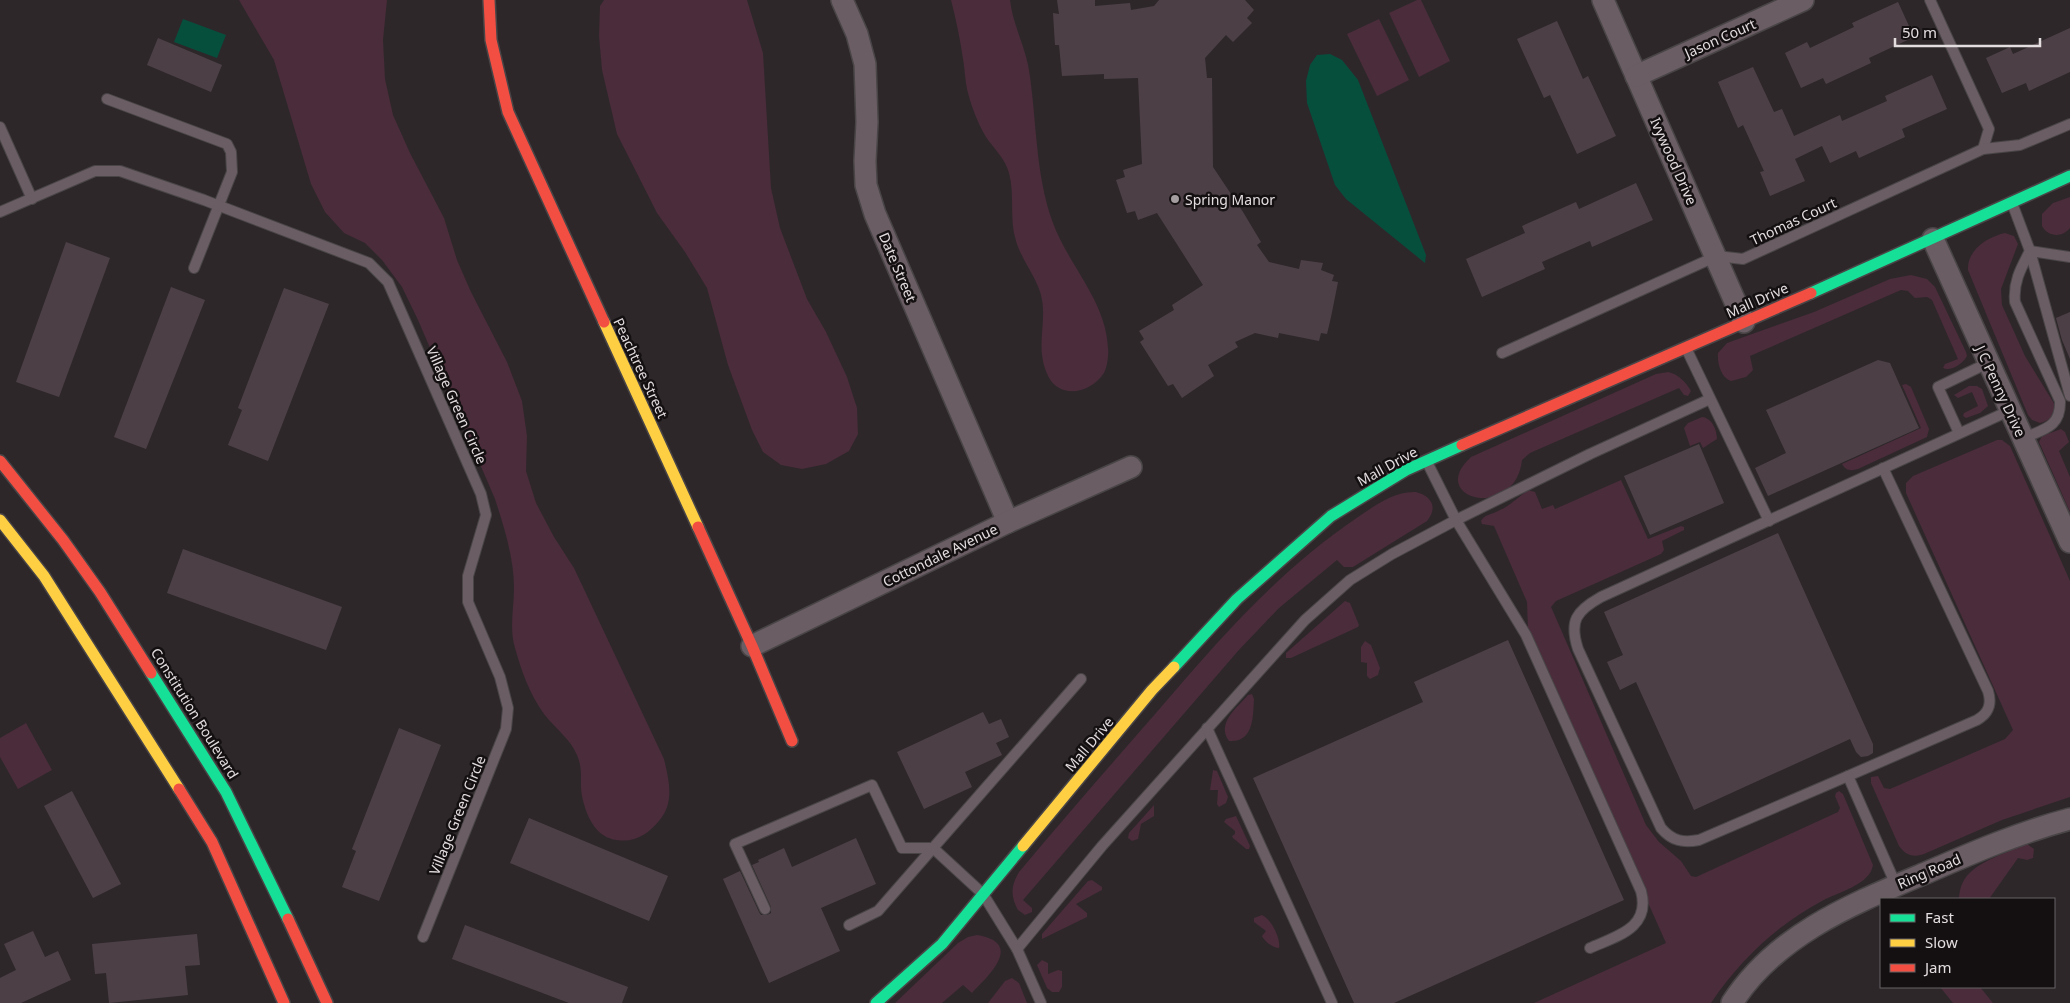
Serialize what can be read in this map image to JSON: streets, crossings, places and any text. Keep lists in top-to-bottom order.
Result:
{
  "streets": {
    "street": [
      "Jason Court",
      "Ivywood Drive",
      "Date Street",
      "Mall Drive",
      "Peachtree Street",
      "J C Penny Drive",
      "Cottondale Avenue",
      "Constitution Boulevard",
      "Ring Road"
    ],
    "lane": ["Thomas Court", "Village Green Circle"]
  },
  "crossings": [
    ["Jason Court", "Ivywood Drive"],
    ["Ivywood Drive", "Thomas Court"],
    ["Ivywood Drive", "Mall Drive"],
    ["Date Street", "Cottondale Avenue"],
    ["Mall Drive", "J C Penny Drive"],
    ["Peachtree Street", "Cottondale Avenue"]
  ],
  "places": ["Spring Manor"],
  "legend": ["Fast", "Slow", "Jam"],
  "scale_bar": "50 m"
}
